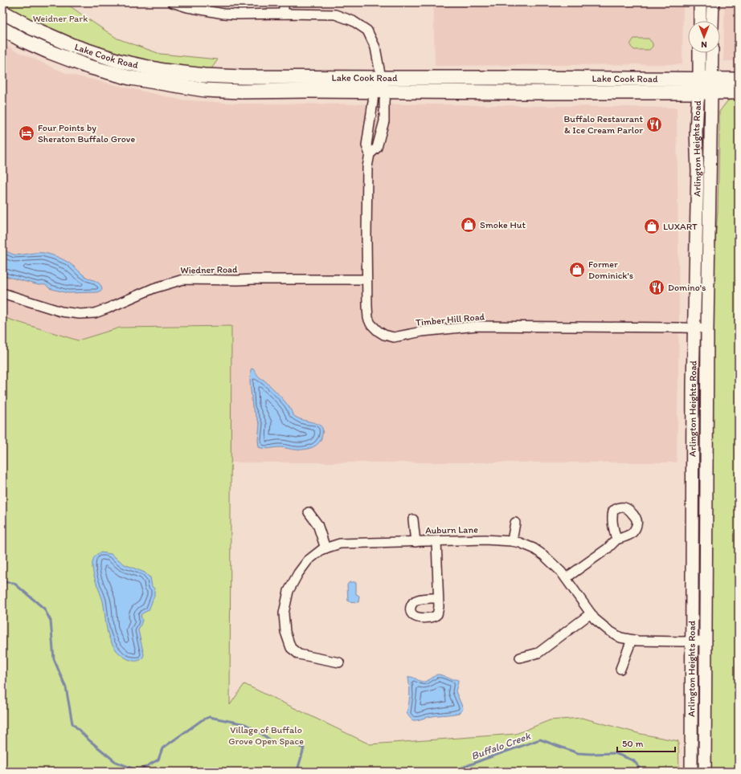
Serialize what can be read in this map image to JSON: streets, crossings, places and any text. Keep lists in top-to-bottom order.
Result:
{
  "streets": {
    "main road": ["Lake Cook Road", "Arlington Heights Road"],
    "street": ["Wiedner Road", "Timber Hill Road", "Auburn Lane"]
  },
  "crossings": [
    ["Lake Cook Road", "Arlington Heights Road"],
    ["Lake Cook Road", "Timber Hill Road"],
    ["Arlington Heights Road", "Timber Hill Road"],
    ["Arlington Heights Road", "Auburn Lane"],
    ["Wiedner Road", "Timber Hill Road"]
  ],
  "water": ["Buffalo Creek"],
  "parks": ["Weidner Park", "Village of Buffalo Grove Open Space"],
  "places": {
    "restaurant": ["Buffalo Restaurant & Ice Cream Parlor", "Domino's"],
    "hotel": ["Four Points by Sheraton Buffalo Grove"],
    "shop": ["Smoke Hut", "LUXART", "Former Dominick's"]
  },
  "scale_bar": "50 m",
  "north": "bottom"
}
